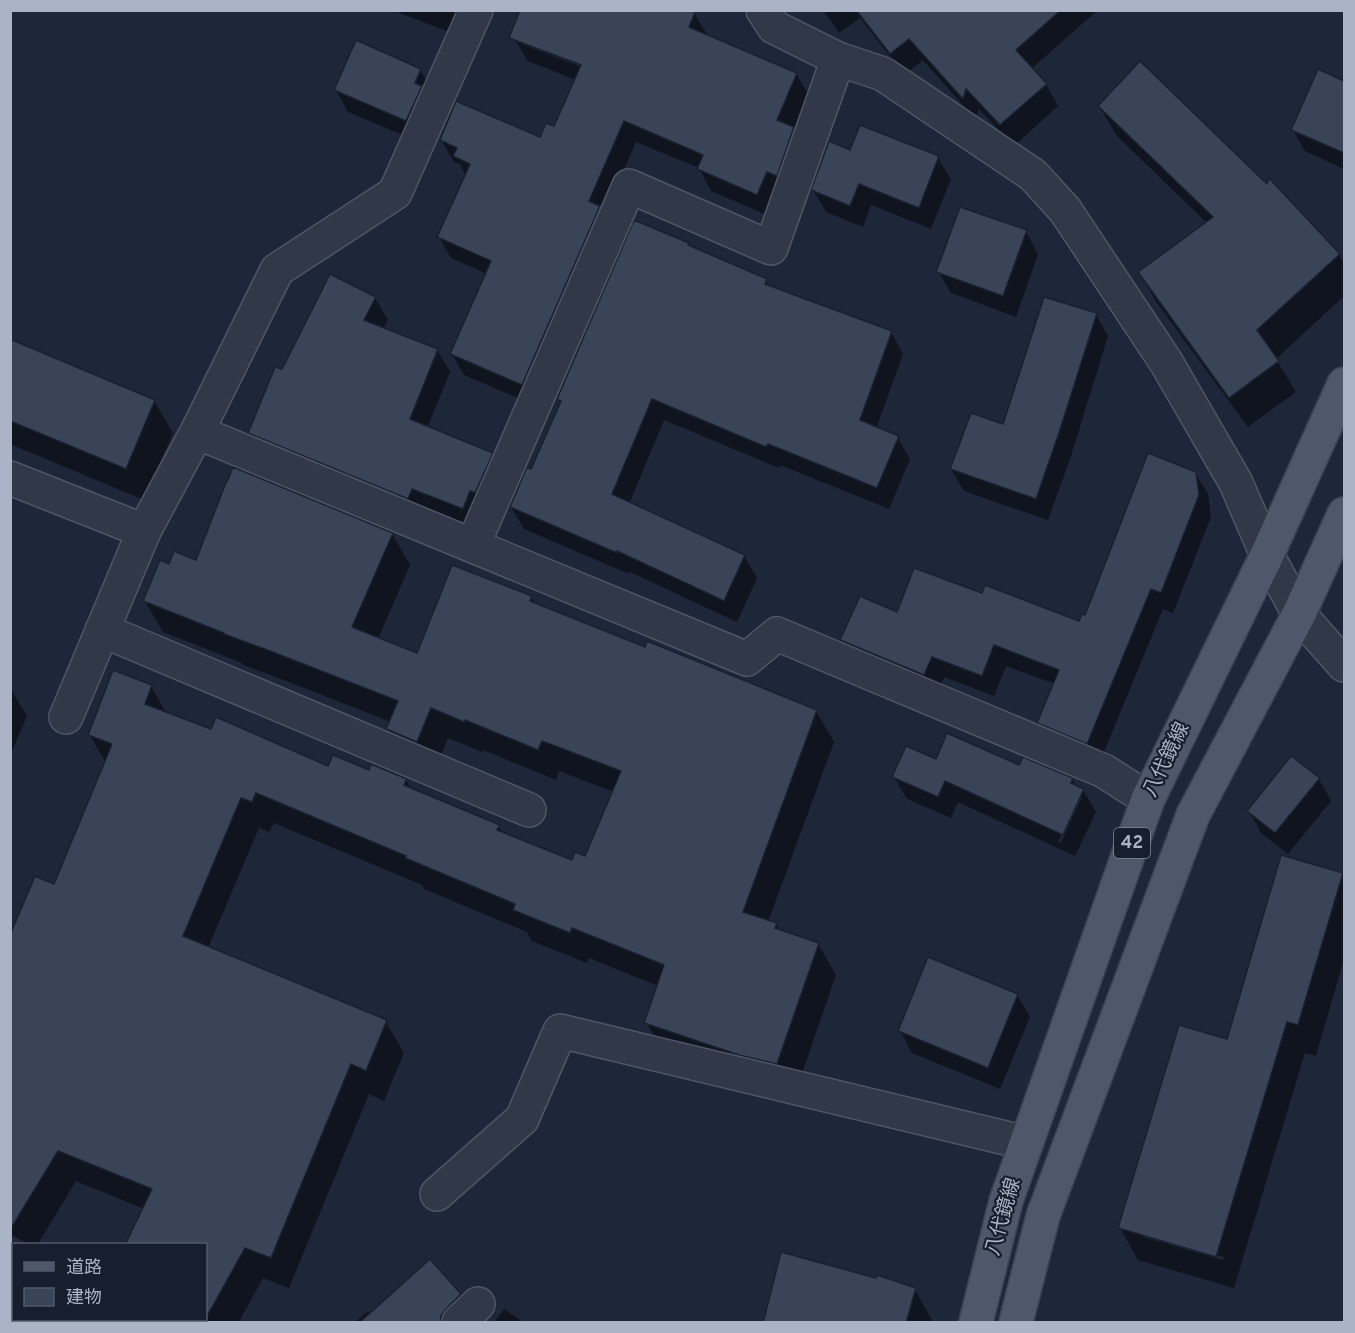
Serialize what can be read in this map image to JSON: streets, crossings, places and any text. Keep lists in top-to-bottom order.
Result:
{
  "streets": {
    "main road": ["八代鏡線", "42"]
  },
  "legend": ["道路", "建物"]
}
